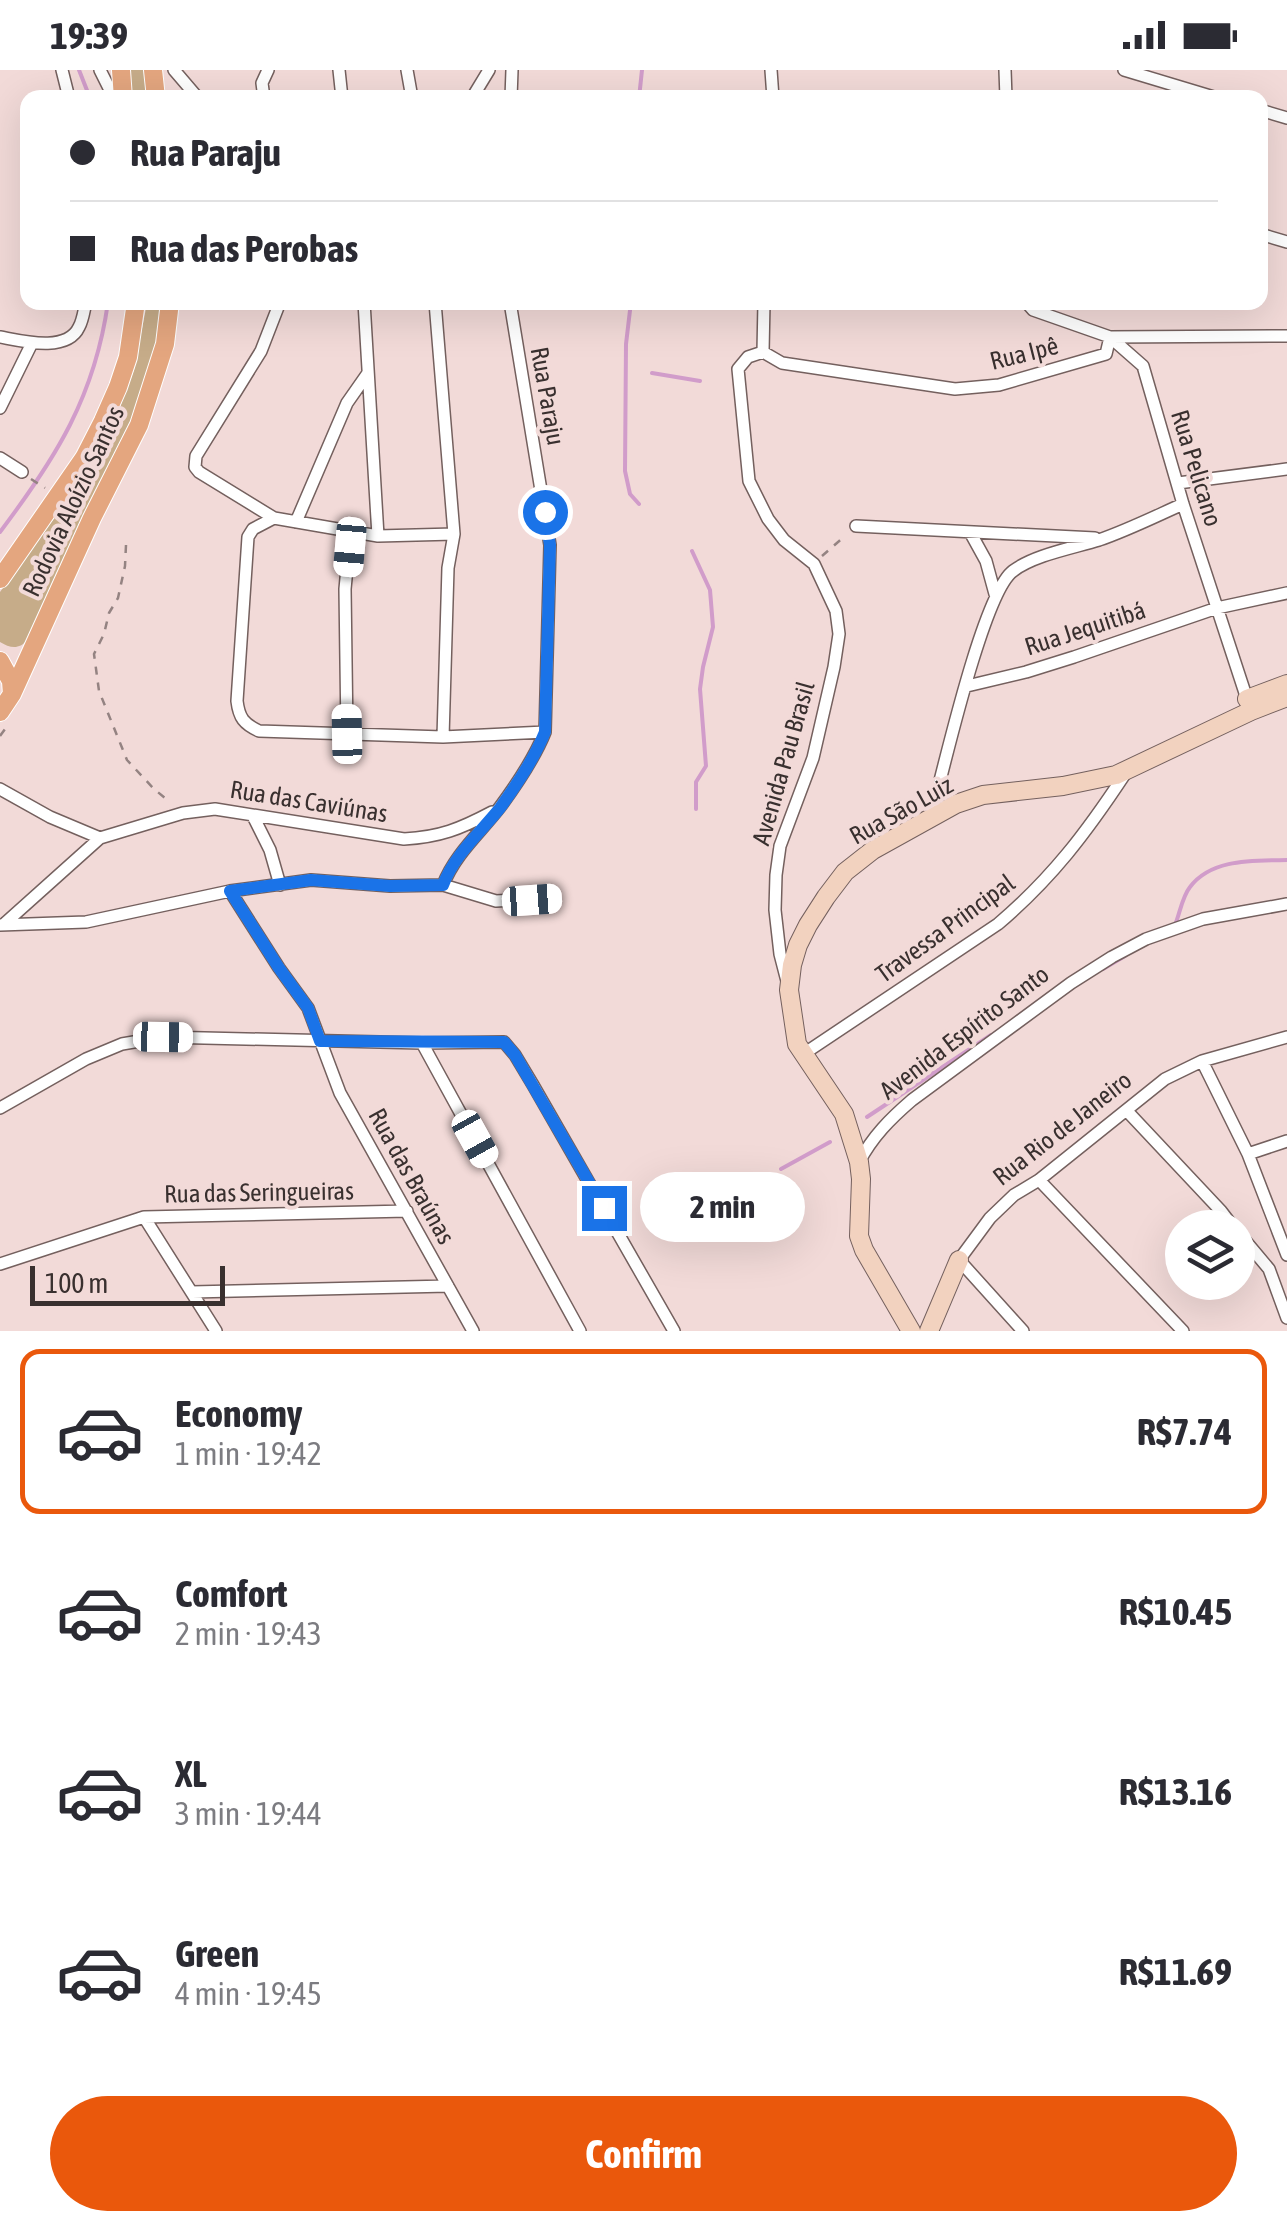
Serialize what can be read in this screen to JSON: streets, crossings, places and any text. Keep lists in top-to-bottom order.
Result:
{
  "streets": {
    "main road": ["Rodovia Aloízio Santos"],
    "street": [
      "Rua Ipê",
      "Rua Paraju",
      "Rua Pelicano",
      "Rua Jequitibá",
      "Avenida Pau Brasil",
      "Rua das Caviúnas",
      "Rua São Luiz",
      "Travessa Principal",
      "Avenida Espírito Santo",
      "Rua Rio de Janeiro",
      "Rua das Braúnas",
      "Rua das Seringueiras"
    ]
  },
  "crossings": [
    ["Rua Ipê", "Rua Pelicano"],
    ["Rua Ipê", "Avenida Pau Brasil"],
    ["Rua Paraju", "Rua das Caviúnas"],
    ["Rua Pelicano", "Rua Jequitibá"],
    ["Rua Pelicano", "Rua São Luiz"],
    ["Avenida Pau Brasil", "Rua São Luiz"],
    ["Rua São Luiz", "Travessa Principal"],
    ["Rua São Luiz", "Avenida Espírito Santo"],
    ["Rua das Braúnas", "Rua das Seringueiras"]
  ],
  "scale_bar": "100 m",
  "page": {
    "status": "19:39",
    "banner": ["Rua Paraju", "Rua das Perobas"],
    "bubble": "2 min",
    "scale": "100 m",
    "list": [
      {
        "name": "Economy",
        "note": "1 min · 19:42",
        "value": "R$7.74"
      },
      {
        "name": "Comfort",
        "note": "2 min · 19:43",
        "value": "R$10.45"
      },
      {
        "name": "XL",
        "note": "3 min · 19:44",
        "value": "R$13.16"
      },
      {
        "name": "Green",
        "note": "4 min · 19:45",
        "value": "R$11.69"
      }
    ],
    "buttons": "Confirm"
  }
}
